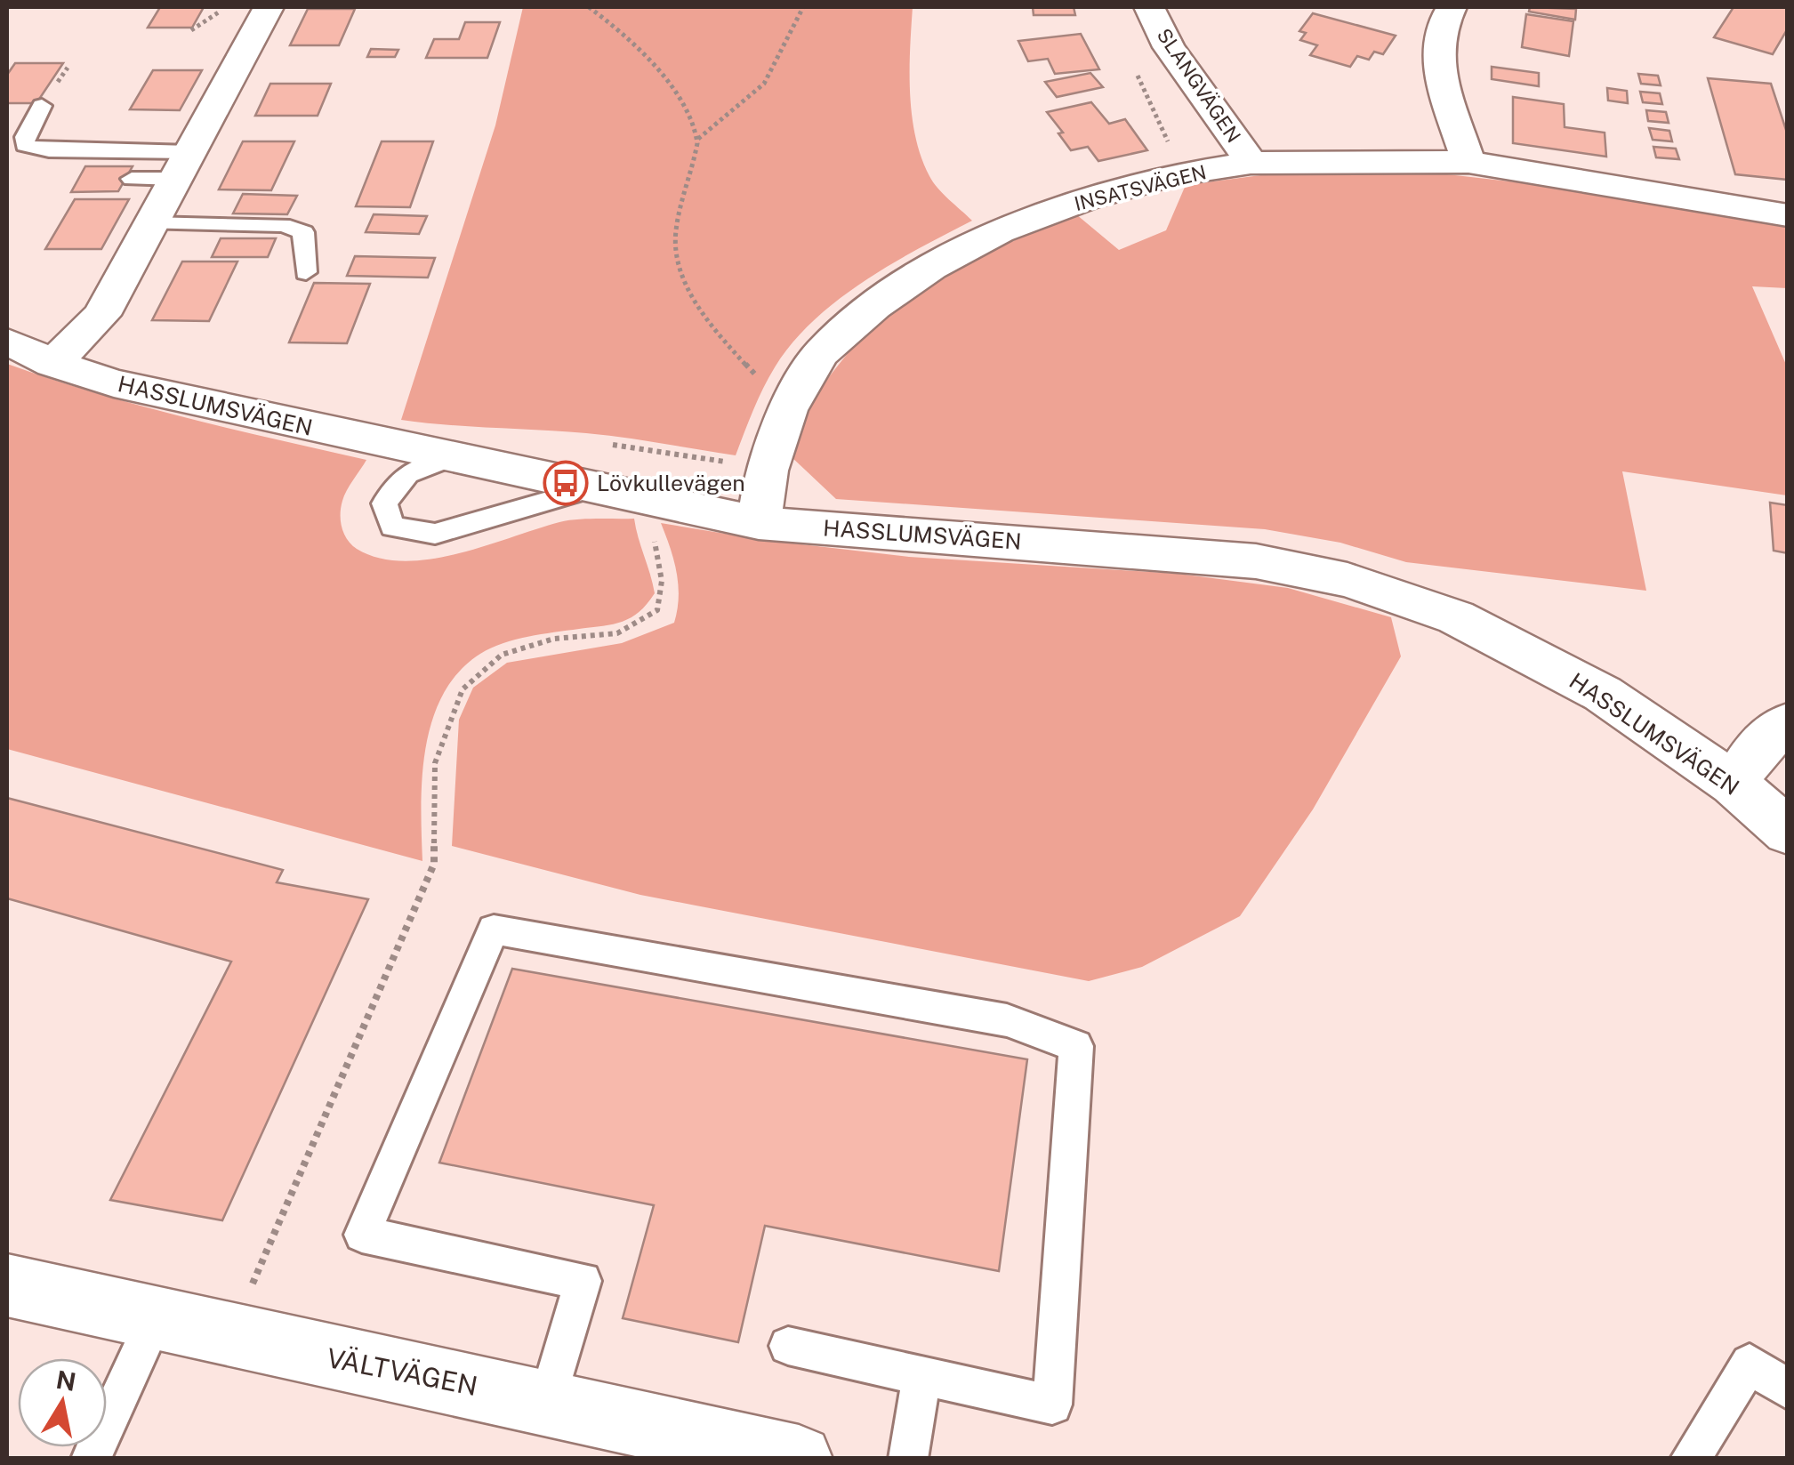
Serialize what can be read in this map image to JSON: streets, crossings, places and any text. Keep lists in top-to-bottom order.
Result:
{
  "streets": {
    "street": [
      "SLANGVÄGEN",
      "INSATSVÄGEN",
      "HASSLUMSVÄGEN",
      "VÄLTVÄGEN"
    ]
  },
  "crossings": [
    ["SLANGVÄGEN", "INSATSVÄGEN"],
    ["INSATSVÄGEN", "HASSLUMSVÄGEN"]
  ],
  "places": {
    "bus stop": ["Lövkullevägen"]
  },
  "north": "top"
}
